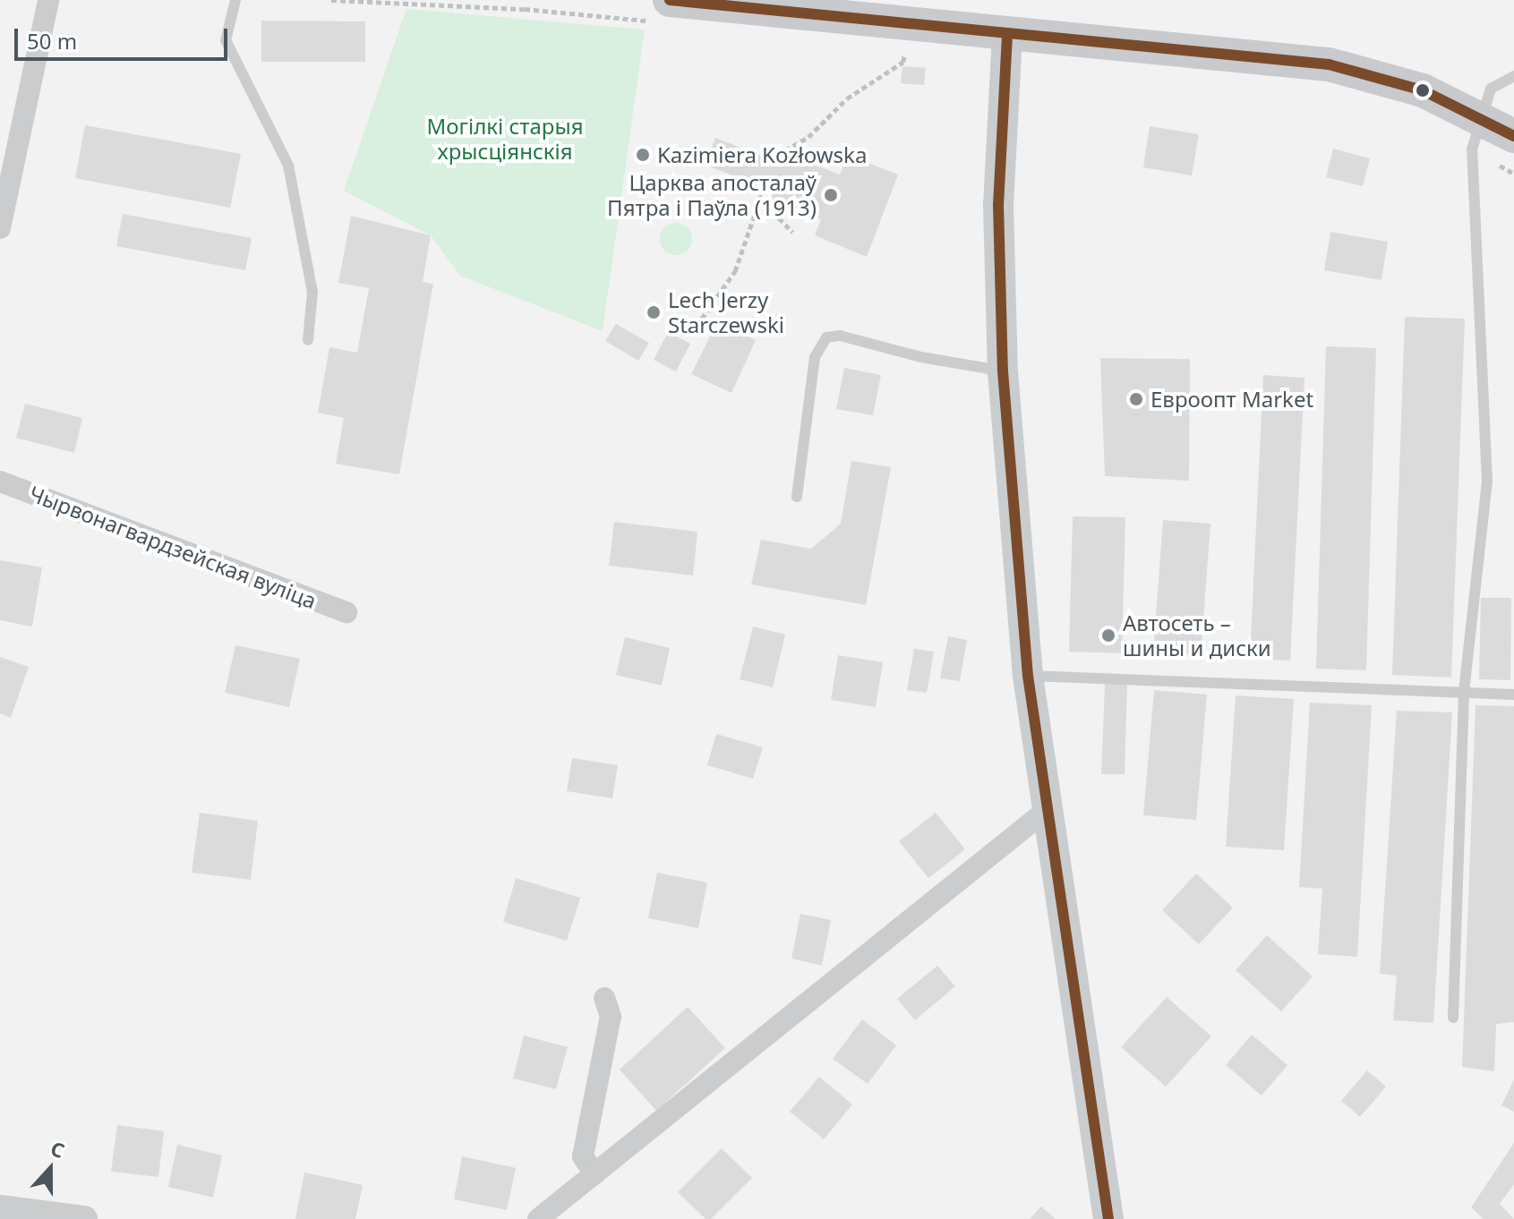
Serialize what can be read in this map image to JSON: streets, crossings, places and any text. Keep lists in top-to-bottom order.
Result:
{
  "streets": {
    "street": ["Чырвонагвардзейская вуліца"]
  },
  "parks": ["Могілкі старыя хрысціянскія"],
  "places": [
    "Kazimiera Kozłowska",
    "Царква апосталаў Пятра і Паўла (1913)",
    "Lech Jerzy Starczewski",
    "Евроопт Market",
    "Автосеть – шины и диски"
  ],
  "scale_bar": "50 m",
  "north": "top"
}
